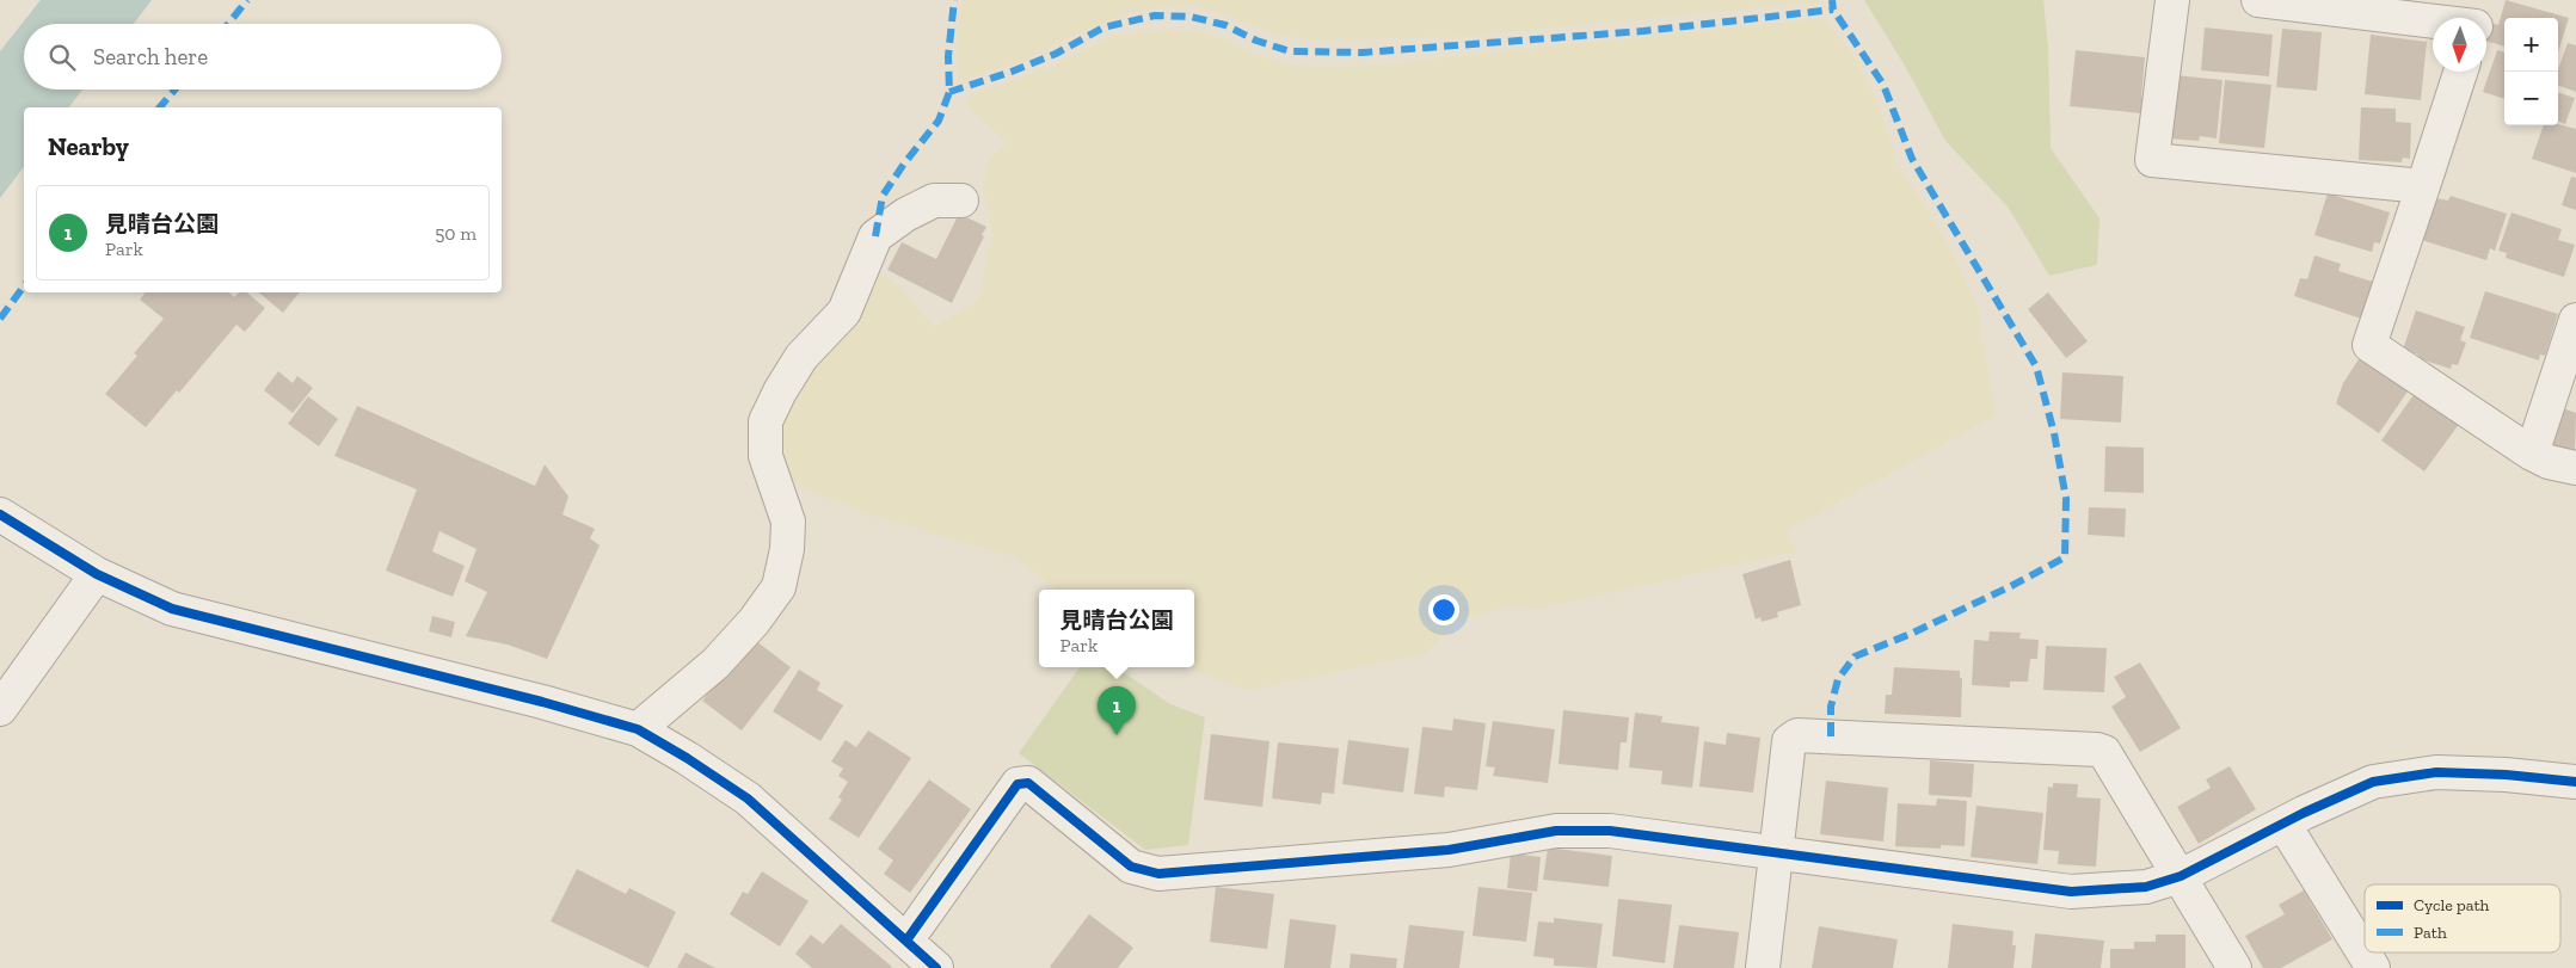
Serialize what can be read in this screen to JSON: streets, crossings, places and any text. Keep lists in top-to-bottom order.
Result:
{
  "legend": ["Cycle path", "Path"],
  "north": "bottom",
  "page": {
    "map_buttons": ["+", "−"],
    "search": "Search here",
    "heading": "Nearby",
    "list": [
      {
        "mark": "1",
        "name": "見晴台公園",
        "note": "Park",
        "value": "50 m"
      }
    ],
    "popup": ["見晴台公園", "Park"],
    "pins": "1"
  }
}
